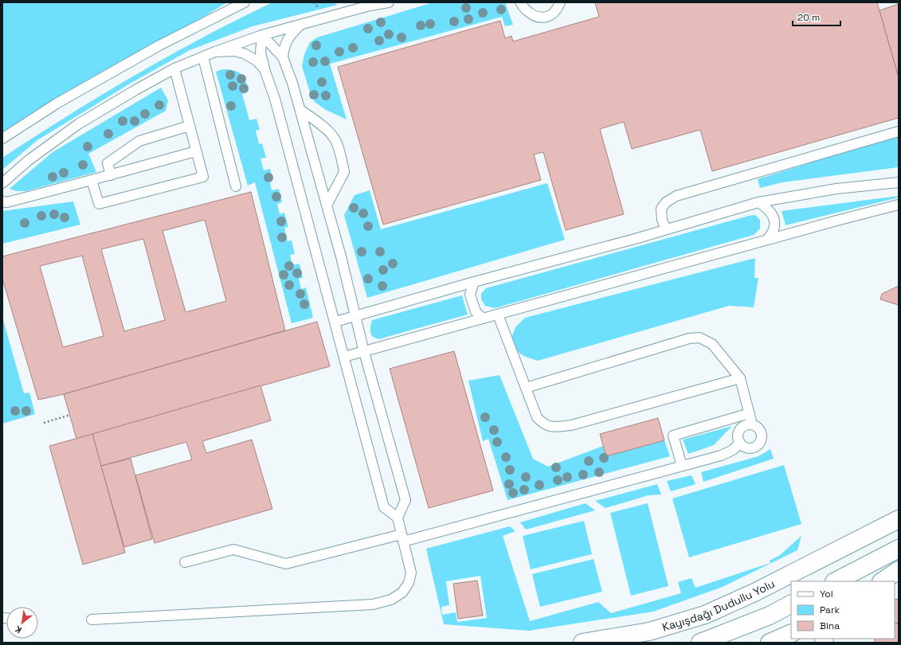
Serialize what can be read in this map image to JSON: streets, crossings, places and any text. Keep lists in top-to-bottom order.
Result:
{
  "streets": {
    "main road": ["Kayışdağı Dudullu Yolu"]
  },
  "legend": ["Yol", "Park", "Bina"],
  "scale_bar": "20 m",
  "north": "bottom left"
}
